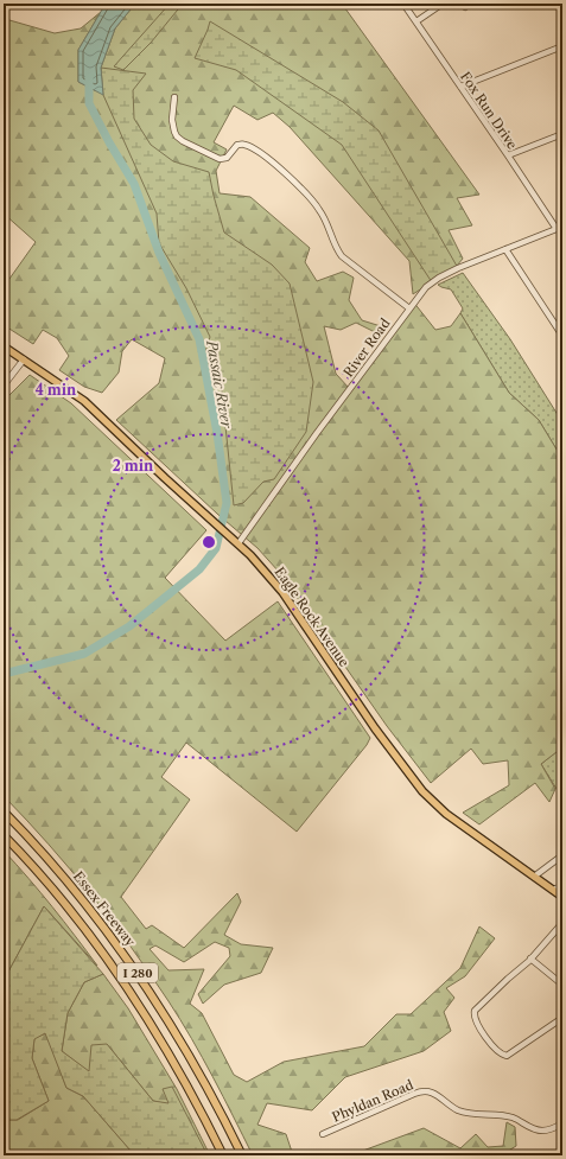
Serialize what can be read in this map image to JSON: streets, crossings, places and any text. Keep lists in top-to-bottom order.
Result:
{
  "streets": {
    "highway": ["Essex Freeway", "I 280"],
    "main road": ["Eagle Rock Avenue"],
    "street": ["Fox Run Drive", "River Road", "Phyldan Road"]
  },
  "crossings": [
    ["Fox Run Drive", "River Road"],
    ["River Road", "Eagle Rock Avenue"]
  ],
  "water": ["Passaic River"],
  "rings": ["4 min", "2 min"]
}
